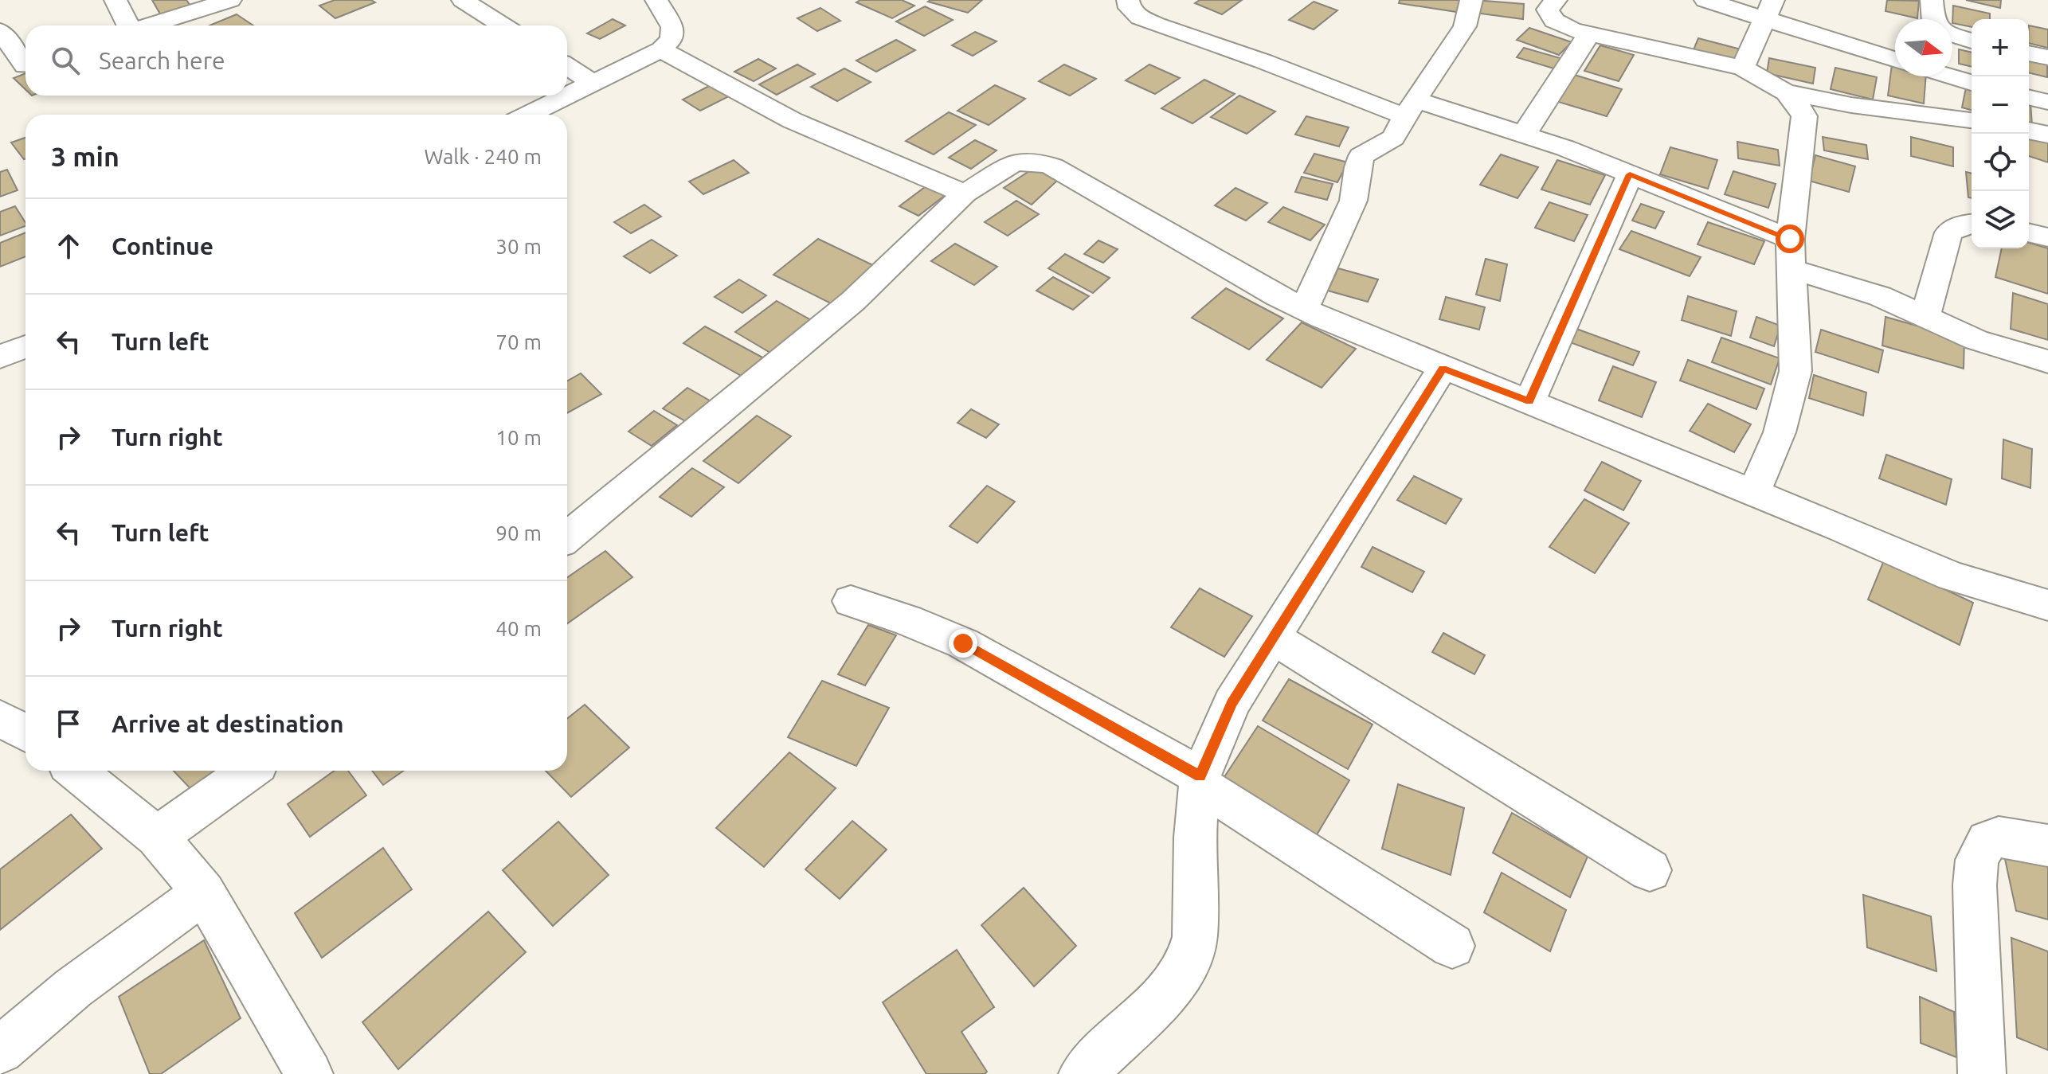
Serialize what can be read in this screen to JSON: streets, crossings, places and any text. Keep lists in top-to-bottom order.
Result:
{
  "north": "right",
  "page": {
    "map_buttons": ["+", "−"],
    "search": "Search here",
    "heading": ["3 min", "Walk · 240 m"],
    "list": [
      ["Continue", "30 m"],
      ["Turn left", "70 m"],
      ["Turn right", "10 m"],
      ["Turn left", "90 m"],
      ["Turn right", "40 m"],
      "Arrive at destination"
    ]
  }
}
